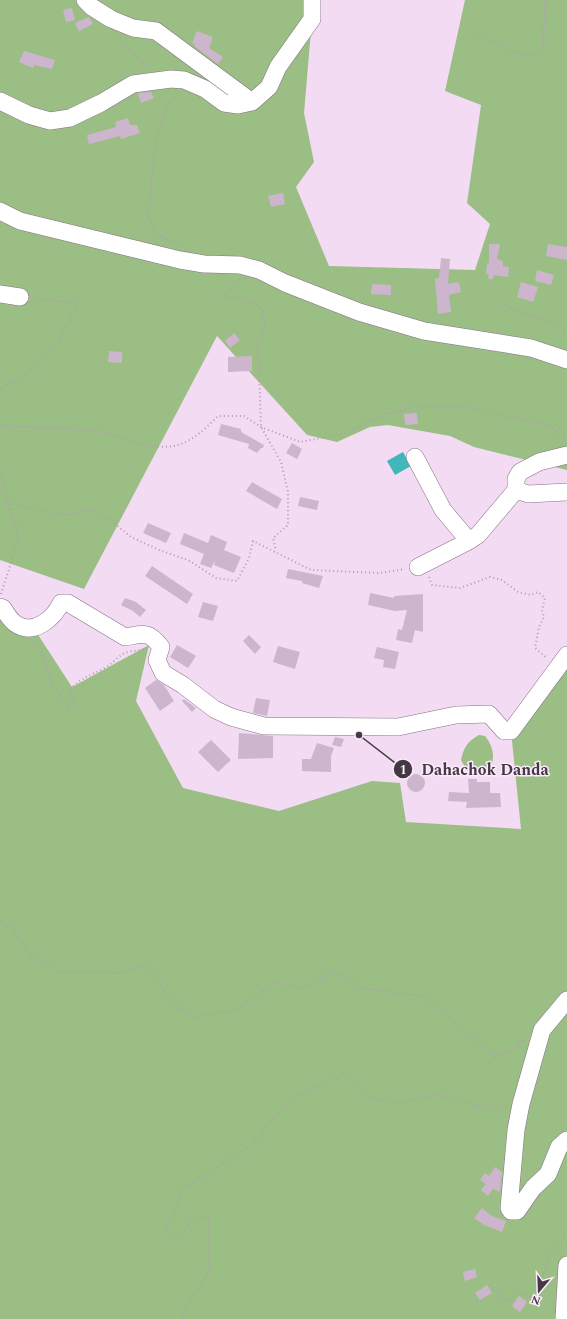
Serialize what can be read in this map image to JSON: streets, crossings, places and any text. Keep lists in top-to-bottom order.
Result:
{
  "places": ["Dahachok Danda"],
  "north": "bottom"
}
